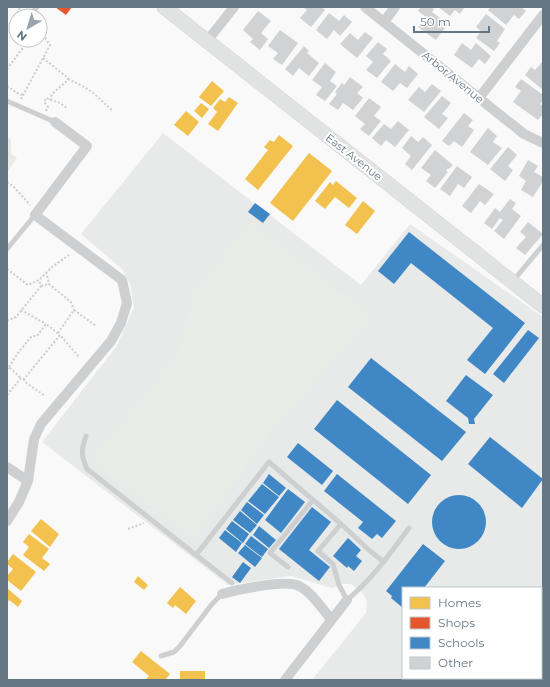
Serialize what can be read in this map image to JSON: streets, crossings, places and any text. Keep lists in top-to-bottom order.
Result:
{
  "streets": {
    "main road": ["East Avenue"],
    "street": ["Arbor Avenue"]
  },
  "legend": [
    "Homes",
    "Shops",
    "Schools",
    "Other"
  ],
  "scale_bar": "50 m",
  "north": "bottom left"
}
